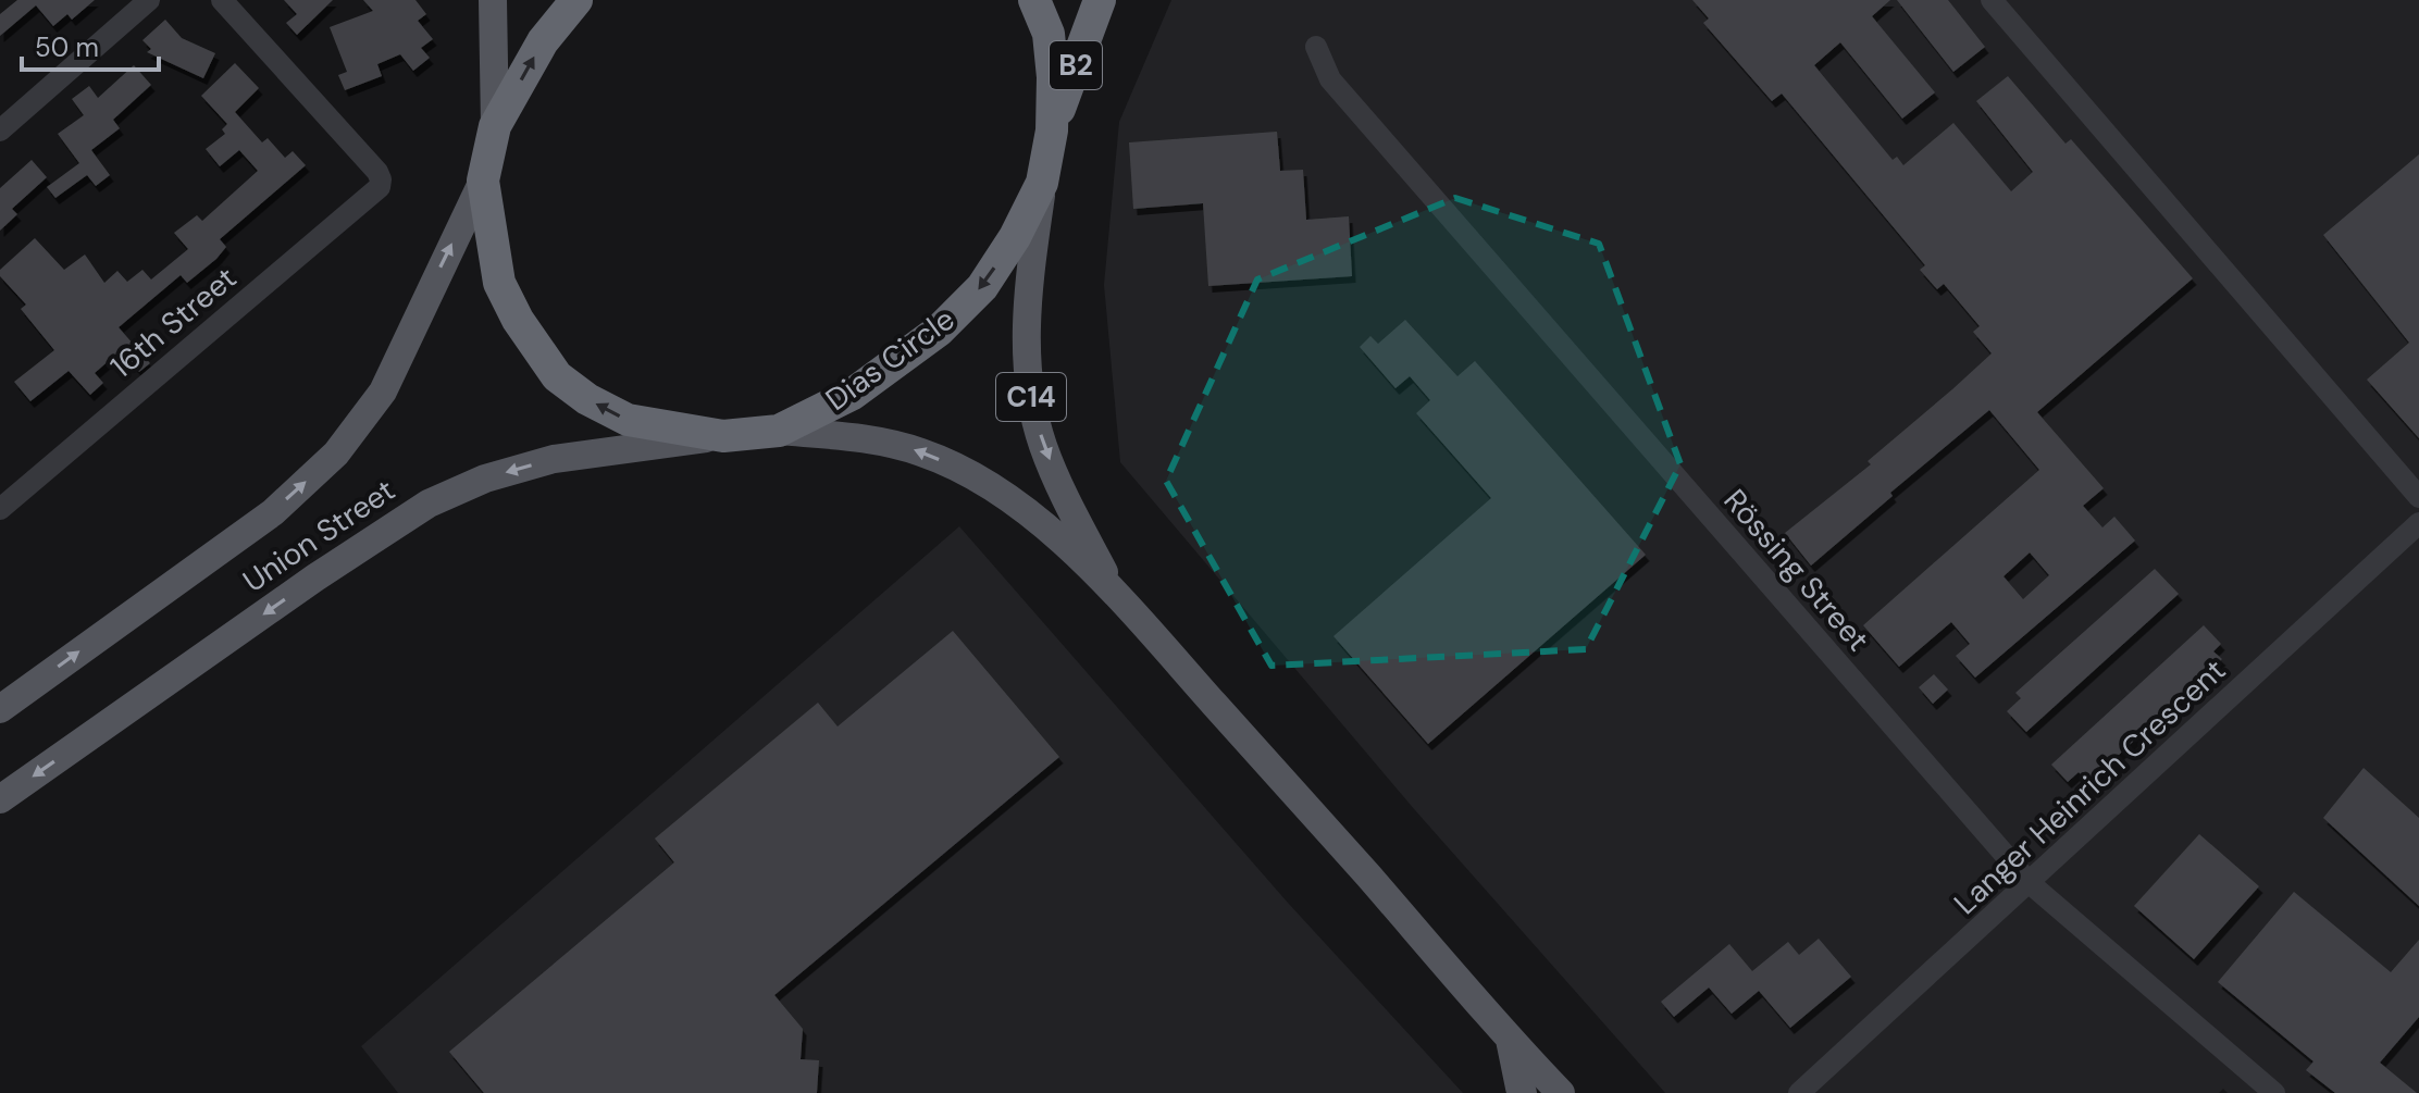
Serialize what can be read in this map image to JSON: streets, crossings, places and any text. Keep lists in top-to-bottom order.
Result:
{
  "streets": {
    "highway": ["B2", "Dias Circle"],
    "main road": ["C14", "Union Street"],
    "street": ["16th Street", "Rössing Street", "Langer Heinrich Crescent"]
  },
  "crossings": [
    ["B2", "Dias Circle"],
    ["Dias Circle", "C14"],
    ["Dias Circle", "Union Street"],
    ["Rössing Street", "Langer Heinrich Crescent"]
  ],
  "scale_bar": "50 m"
}
